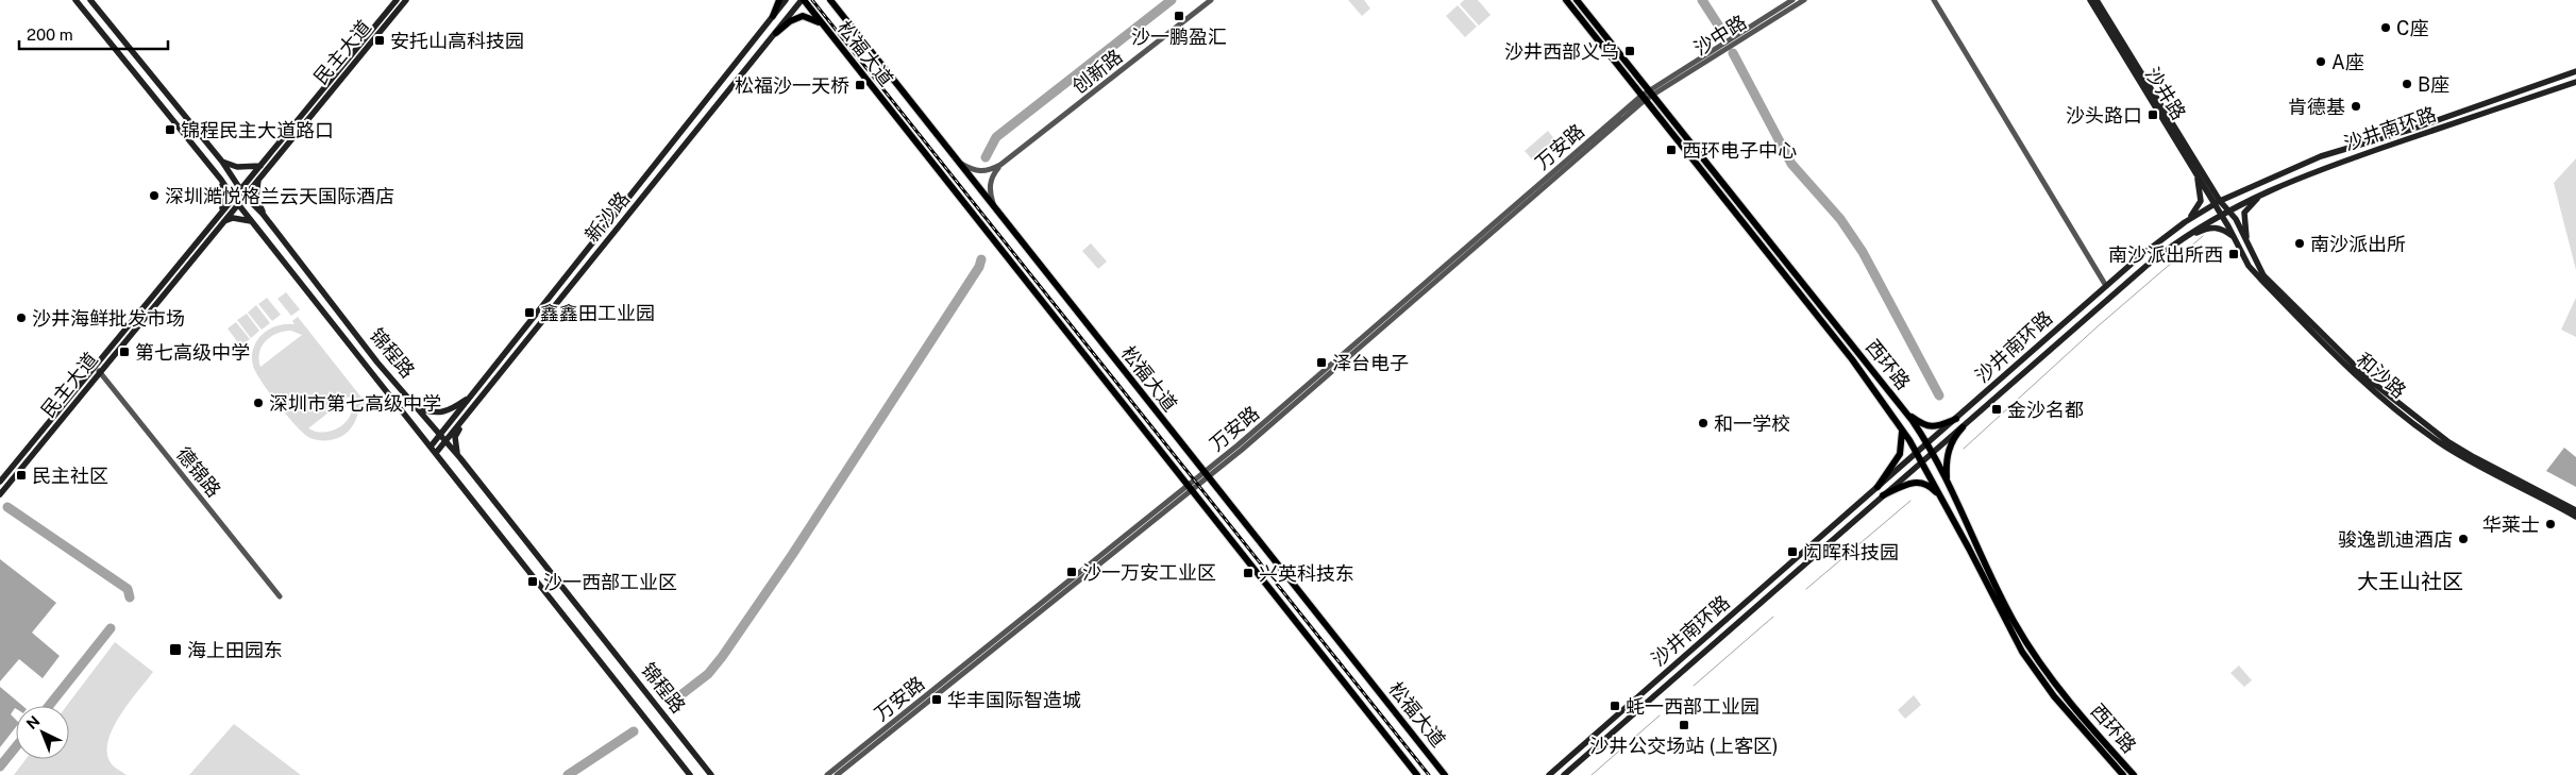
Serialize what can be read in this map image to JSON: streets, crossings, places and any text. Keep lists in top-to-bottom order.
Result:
{
  "streets": {
    "main road": [
      "民主大道",
      "松福大道",
      "沙井路",
      "沙井南环路",
      "新沙路",
      "锦程路",
      "西环路",
      "和沙路"
    ],
    "street": [
      "沙中路",
      "创新路",
      "万安路",
      "德锦路"
    ]
  },
  "crossings": [
    ["沙中路", "万安路"],
    ["沙中路", "西环路"],
    ["民主大道", "锦程路"],
    ["民主大道", "德锦路"],
    ["松福大道", "创新路"],
    ["松福大道", "万安路"],
    ["松福大道", "新沙路"],
    ["沙井路", "沙井南环路"],
    ["沙井路", "和沙路"],
    ["沙井南环路", "西环路"],
    ["沙井南环路", "和沙路"],
    ["万安路", "西环路"],
    ["新沙路", "锦程路"]
  ],
  "districts": ["大王山社区"],
  "places": {
    "transit": [
      "沙一鹏盈汇",
      "安托山高科技园",
      "沙井西部义乌",
      "松福沙一天桥",
      "沙头路口",
      "锦程民主大道路口",
      "西环电子中心",
      "南沙派出所西",
      "鑫鑫田工业园",
      "第七高级中学",
      "泽台电子",
      "金沙名都",
      "民主社区",
      "闳晖科技园",
      "沙一万安工业区",
      "兴英科技东",
      "沙一西部工业区",
      "海上田园东",
      "华丰国际智造城",
      "蚝一西部工业园",
      "沙井公交场站 (上客区)"
    ],
    "other": [
      "C座",
      "A座",
      "B座",
      "肯德基",
      "深圳澔悦格兰云天国际酒店",
      "南沙派出所",
      "沙井海鲜批发市场",
      "深圳市第七高级中学",
      "和一学校",
      "华莱士",
      "骏逸凯迪酒店"
    ]
  },
  "scale_bar": "200 m",
  "north": "top left"
}
